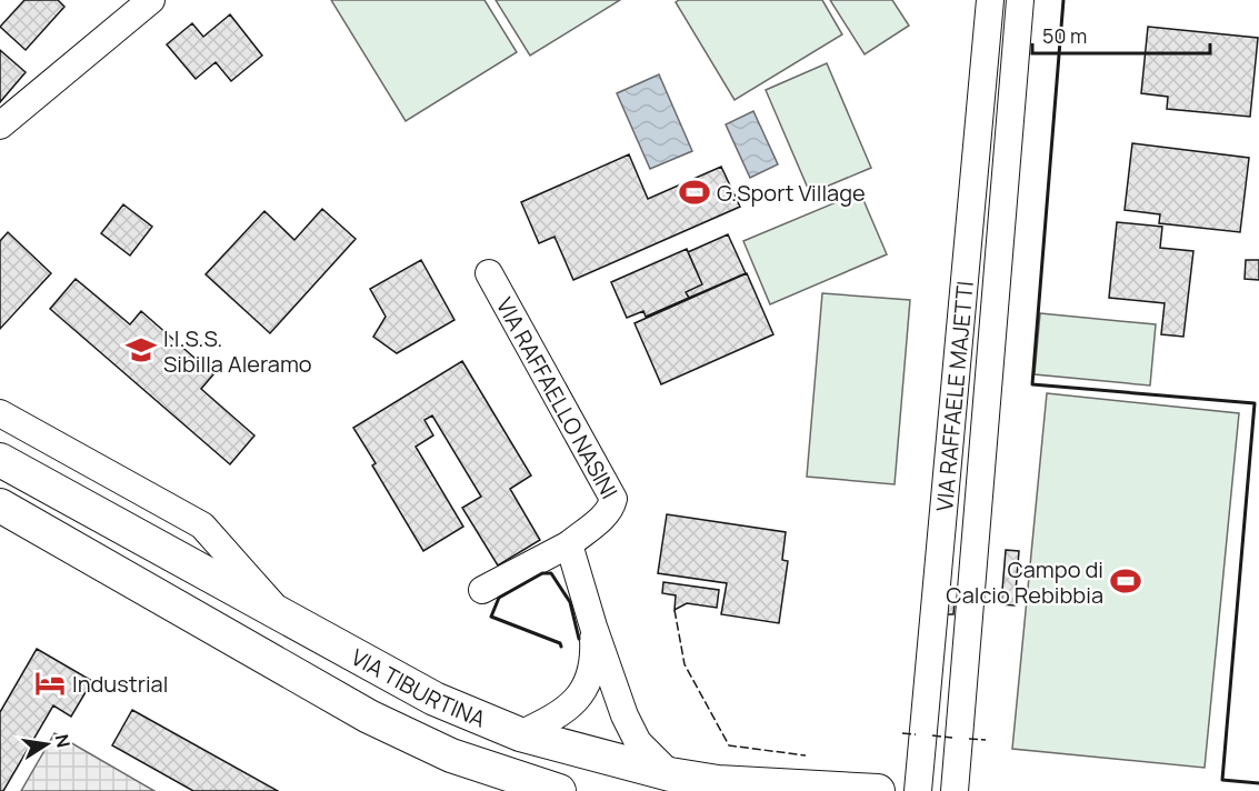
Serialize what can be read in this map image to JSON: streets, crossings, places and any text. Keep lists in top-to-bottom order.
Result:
{
  "streets": {
    "main road": ["VIA TIBURTINA"],
    "street": ["VIA RAFFAELE MAJETTI", "VIA RAFFAELLO NASINI"]
  },
  "places": {
    "sports": ["G.Sport Village", "Campo di Calcio Rebibbia"],
    "school or university": ["I.I.S.S. Sibilla Aleramo"],
    "hotel": ["Industrial"]
  },
  "scale_bar": "50 m",
  "north": "right"
}
